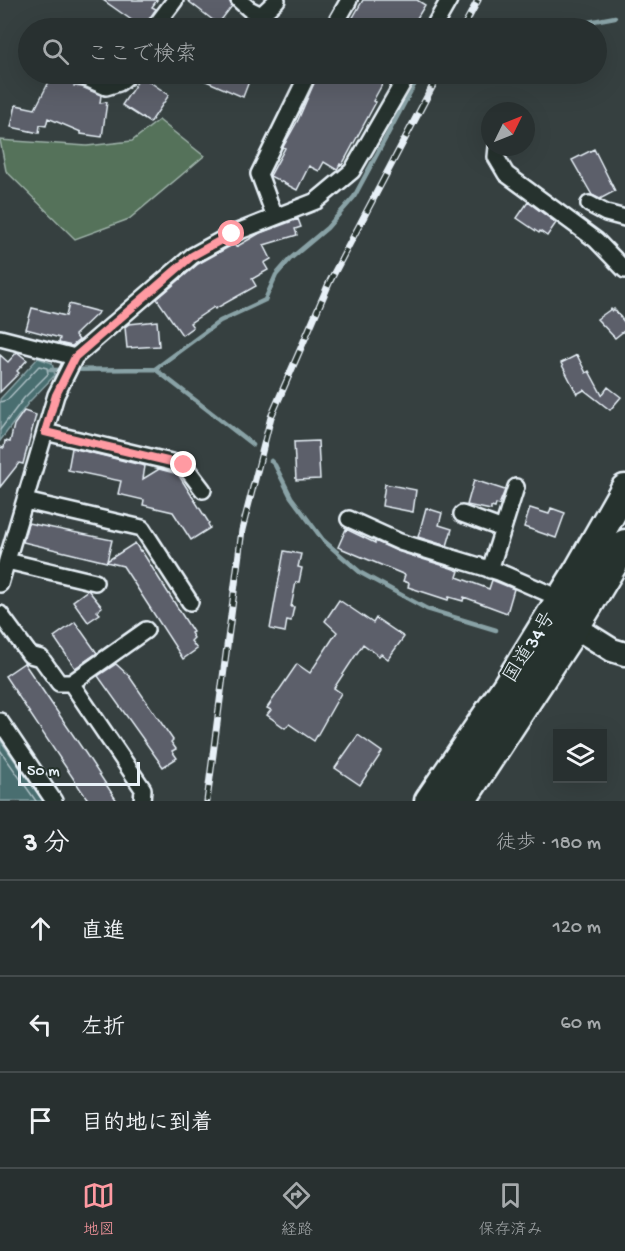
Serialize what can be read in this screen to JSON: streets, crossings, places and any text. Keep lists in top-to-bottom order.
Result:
{
  "streets": {
    "highway": ["国道34号"]
  },
  "scale_bar": "50 m",
  "north": "top right",
  "page": {
    "search": "ここで検索",
    "scale": "50 m",
    "heading": ["3 分", "徒歩 · 180 m"],
    "list": [
      ["直進", "120 m"],
      ["左折", "60 m"],
      "目的地に到着"
    ],
    "nav": ["地図", "経路", "保存済み"]
  }
}
